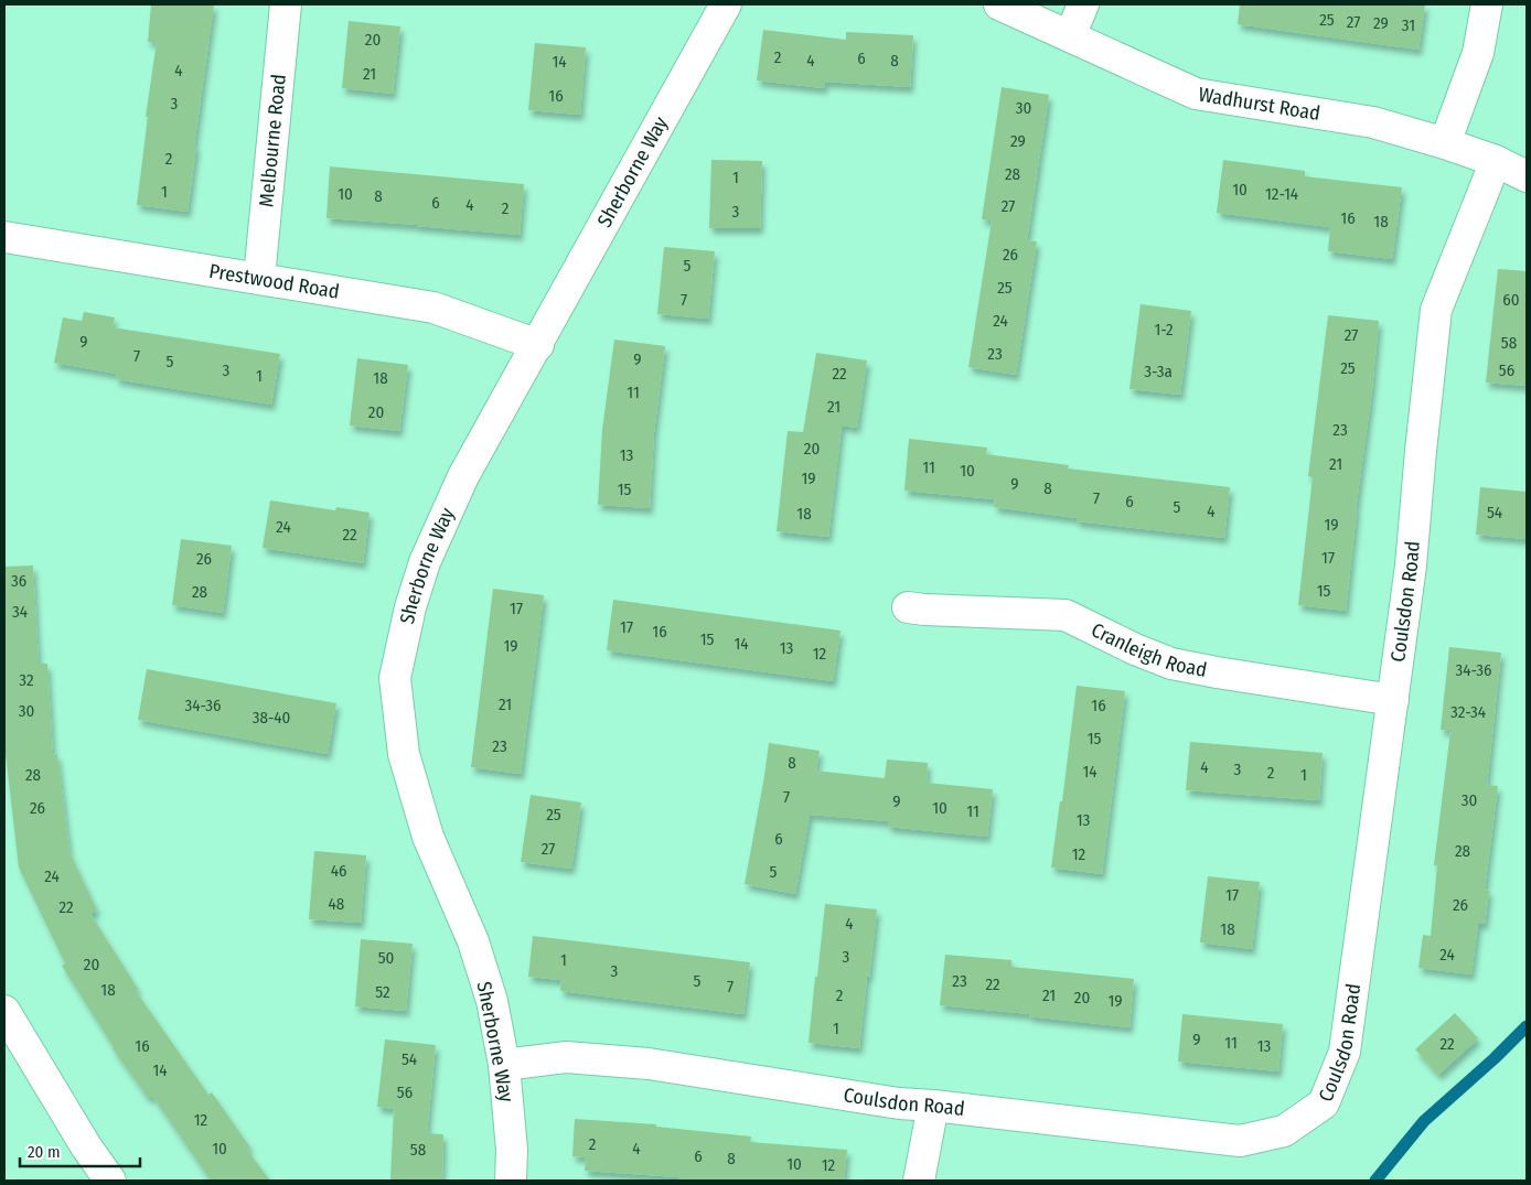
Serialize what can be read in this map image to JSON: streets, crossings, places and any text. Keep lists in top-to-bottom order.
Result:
{
  "streets": {
    "street": [
      "Wadhurst Road",
      "Melbourne Road",
      "Sherborne Way",
      "Prestwood Road",
      "Coulsdon Road",
      "Cranleigh Road"
    ]
  },
  "crossings": [
    ["Wadhurst Road", "Coulsdon Road"],
    ["Melbourne Road", "Prestwood Road"],
    ["Sherborne Way", "Prestwood Road"],
    ["Sherborne Way", "Coulsdon Road"],
    ["Coulsdon Road", "Cranleigh Road"]
  ],
  "house_numbers": [
    "25",
    "27",
    "29",
    "31",
    "20",
    "2",
    "6",
    "4",
    "8",
    "14",
    "4",
    "21",
    "16",
    "3",
    "30",
    "29",
    "2",
    "28",
    "1",
    "10",
    "1",
    "10",
    "12-14",
    "8",
    "6",
    "4",
    "27",
    "2",
    "3",
    "16",
    "18",
    "26",
    "5",
    "25",
    "7",
    "60",
    "24",
    "1-2",
    "27",
    "9",
    "58",
    "23",
    "7",
    "9",
    "5",
    "25",
    "3",
    "56",
    "3-3a",
    "22",
    "1",
    "18",
    "11",
    "21",
    "20",
    "23",
    "20",
    "13",
    "21",
    "11",
    "10",
    "19",
    "9",
    "8",
    "15",
    "7",
    "6",
    "5",
    "4",
    "54",
    "18",
    "19",
    "24",
    "22",
    "17",
    "26",
    "36",
    "15",
    "28",
    "17",
    "34",
    "17",
    "16",
    "15",
    "14",
    "19",
    "13",
    "12",
    "34-36",
    "32",
    "21",
    "34-36",
    "16",
    "30",
    "32-34",
    "38-40",
    "15",
    "23",
    "8",
    "4",
    "3",
    "14",
    "2",
    "28",
    "1",
    "7",
    "30",
    "9",
    "26",
    "10",
    "11",
    "25",
    "13",
    "6",
    "27",
    "28",
    "12",
    "46",
    "5",
    "24",
    "17",
    "48",
    "26",
    "22",
    "4",
    "18",
    "24",
    "3",
    "50",
    "1",
    "20",
    "3",
    "5",
    "23",
    "22",
    "7",
    "18",
    "52",
    "2",
    "21",
    "20",
    "19",
    "1",
    "9",
    "11",
    "22",
    "16",
    "13",
    "54",
    "14",
    "56",
    "12",
    "2",
    "10",
    "4",
    "58",
    "6",
    "8",
    "10",
    "12"
  ],
  "scale_bar": "20 m"
}
